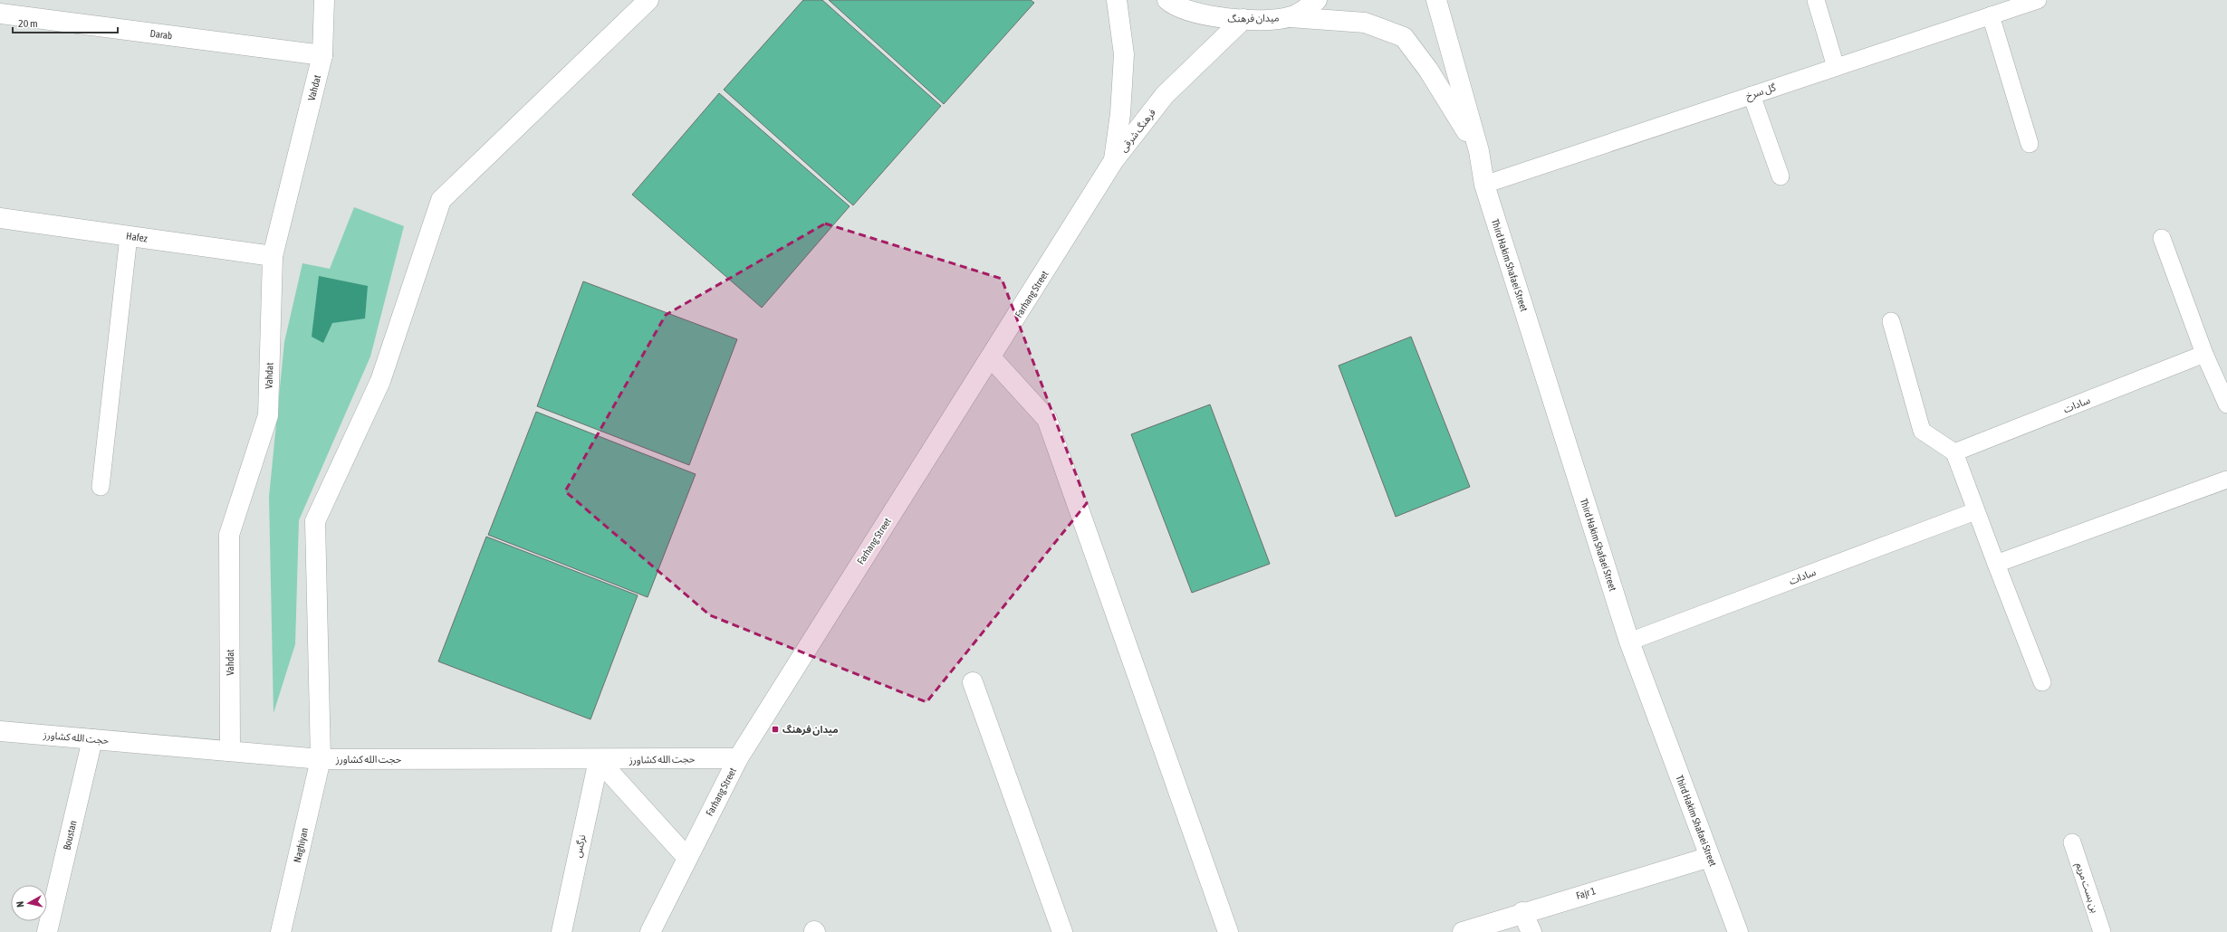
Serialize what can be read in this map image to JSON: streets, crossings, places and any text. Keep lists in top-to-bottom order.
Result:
{
  "streets": {
    "street": [
      "میدان فرهنگ",
      "Darab",
      "Vahdat",
      "فرهنگ شرقی",
      "Hafez",
      "Third Hakim Shafaei Street",
      "Farhang Street",
      "حجت الله کشاورز",
      "Boustan",
      "Naghiyan",
      "نرگس",
      "Fajr 1"
    ],
    "lane": ["گل سرخ", "سادات", "بن بست مریم"]
  },
  "crossings": [
    ["میدان فرهنگ", "فرهنگ شرقی"],
    ["Darab", "Vahdat"],
    ["Vahdat", "Hafez"],
    ["Vahdat", "حجت الله کشاورز"],
    ["گل سرخ", "Third Hakim Shafaei Street"],
    ["فرهنگ شرقی", "Farhang Street"],
    ["Third Hakim Shafaei Street", "سادات"],
    ["Third Hakim Shafaei Street", "Fajr 1"],
    ["Farhang Street", "حجت الله کشاورز"],
    ["حجت الله کشاورز", "Boustan"],
    ["حجت الله کشاورز", "Naghiyan"],
    ["حجت الله کشاورز", "نرگس"]
  ],
  "places": {
    "transit": ["میدان فرهنگ"]
  },
  "scale_bar": "20 m",
  "north": "left"
}
